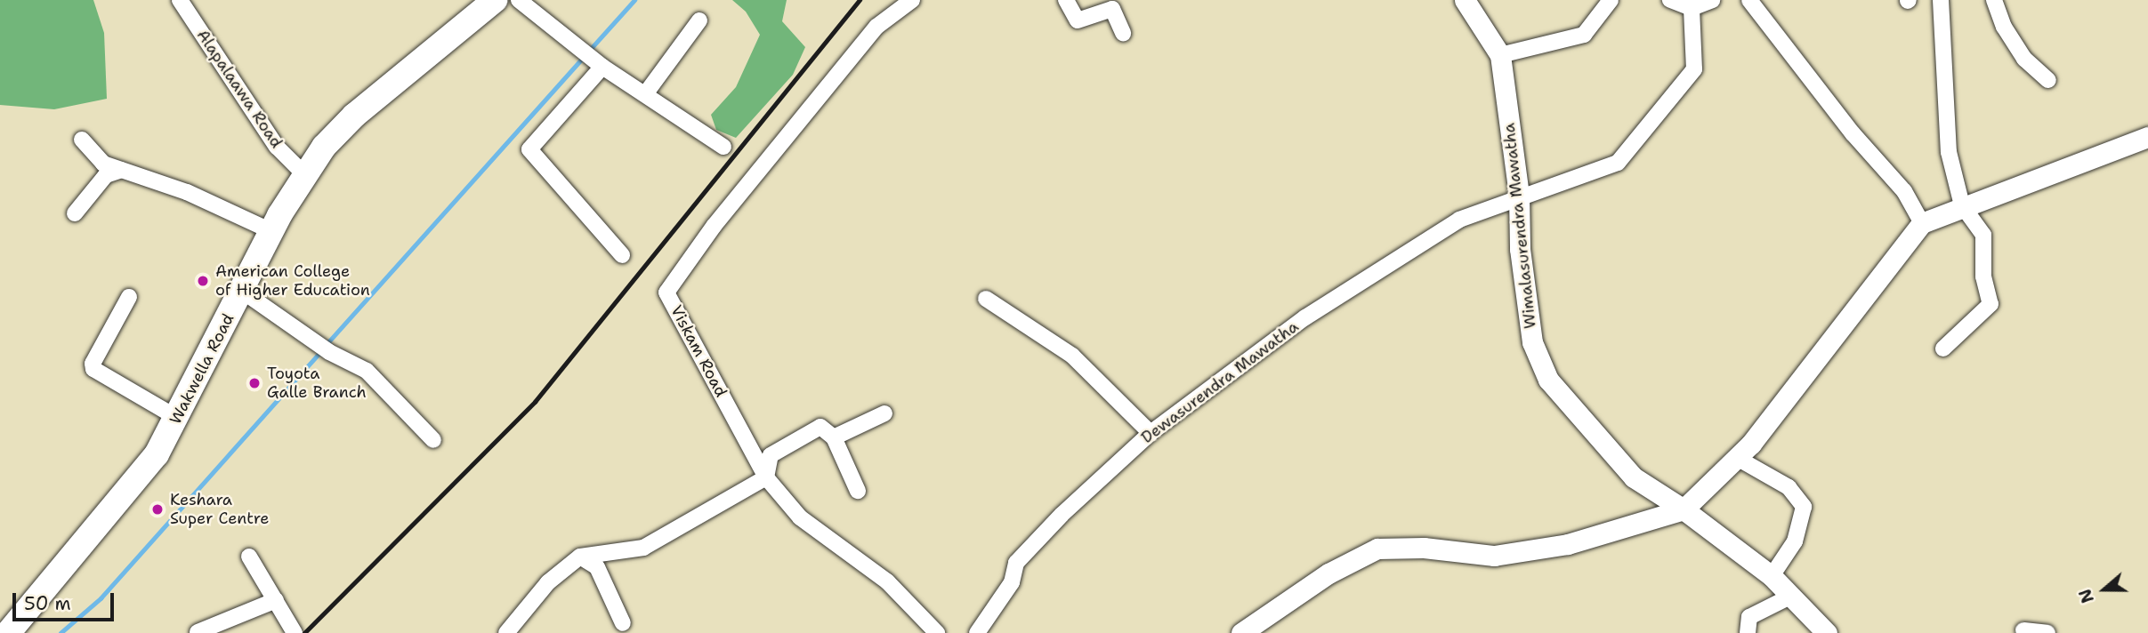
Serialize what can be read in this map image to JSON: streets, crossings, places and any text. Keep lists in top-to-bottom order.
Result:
{
  "streets": {
    "main road": ["Wakwella Road"],
    "street": [
      "Alapalaawa Road",
      "Wimalasurendra Mawatha",
      "Viskam Road",
      "Dewasurendra Mawatha"
    ]
  },
  "crossings": [
    ["Alapalaawa Road", "Wakwella Road"],
    ["Wimalasurendra Mawatha", "Dewasurendra Mawatha"]
  ],
  "places": ["American College of Higher Education", "Toyota Galle Branch", "Keshara Super Centre"],
  "scale_bar": "50 m",
  "north": "left"
}
